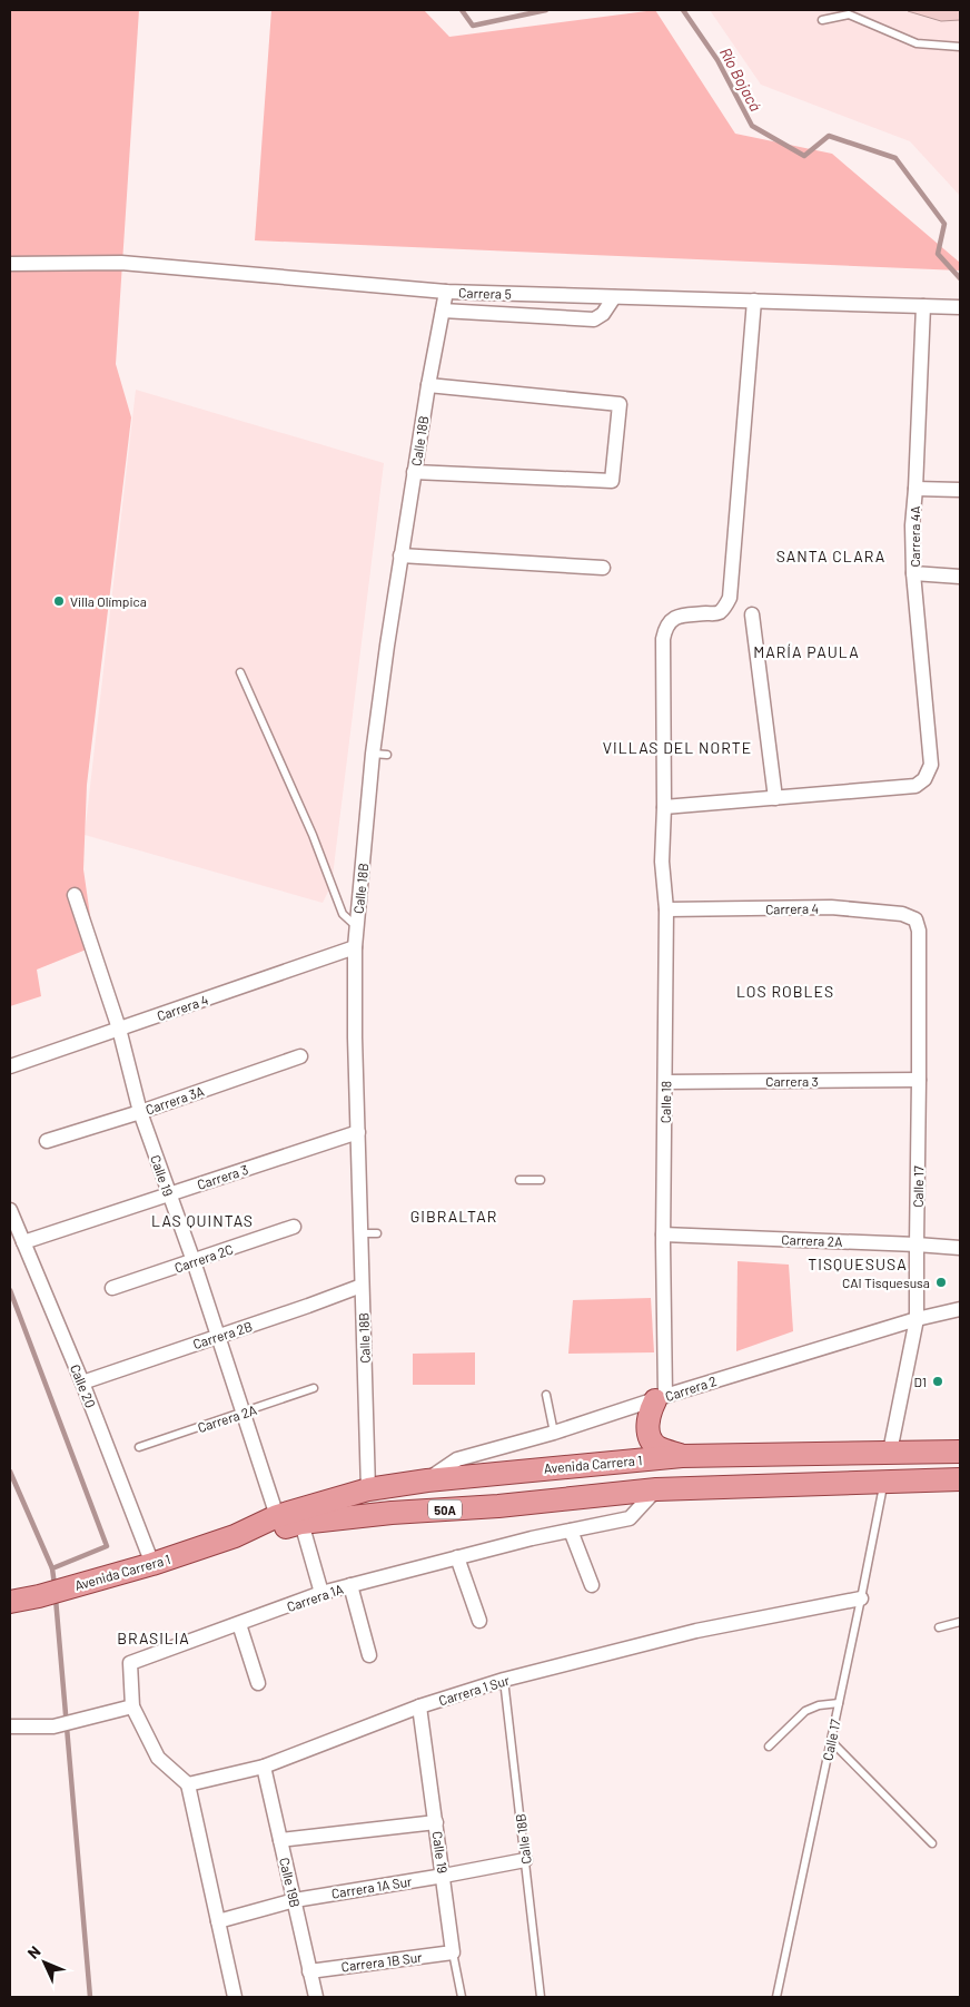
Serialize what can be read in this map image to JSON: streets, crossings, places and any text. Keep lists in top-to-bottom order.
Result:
{
  "streets": {
    "main road": ["Avenida Carrera 1", "50A"],
    "street": [
      "Carrera 5",
      "Calle 18B",
      "Carrera 4A",
      "Carrera 4",
      "Carrera 3",
      "Carrera 3A",
      "Calle 18",
      "Calle 19",
      "Calle 17",
      "Carrera 2A",
      "Carrera 2C",
      "Carrera 2B",
      "Calle 20",
      "Carrera 2",
      "Carrera 1A",
      "Carrera 1 Sur",
      "Calle 19B",
      "Carrera 1A Sur",
      "Carrera 1B Sur"
    ]
  },
  "crossings": [
    ["Carrera 5", "Calle 18B"],
    ["Carrera 5", "Carrera 4A"],
    ["Carrera 5", "Calle 18"],
    ["Calle 18B", "Carrera 4"],
    ["Calle 18B", "Carrera 3"],
    ["Calle 18B", "Carrera 2B"],
    ["Calle 18B", "Avenida Carrera 1"],
    ["Calle 18B", "Carrera 1 Sur"],
    ["Calle 18B", "Carrera 1A Sur"],
    ["Carrera 4", "Calle 18"],
    ["Carrera 4", "Calle 19"],
    ["Carrera 4", "Calle 17"],
    ["Carrera 3", "Calle 18"],
    ["Carrera 3", "Calle 19"],
    ["Carrera 3", "Calle 17"],
    ["Carrera 3", "Calle 20"],
    ["Carrera 3A", "Calle 19"],
    ["Calle 18", "Carrera 2A"],
    ["Calle 18", "Carrera 2"],
    ["Calle 19", "Carrera 2A"],
    ["Calle 19", "Carrera 2C"],
    ["Calle 19", "Carrera 2B"],
    ["Calle 19", "Avenida Carrera 1"],
    ["Calle 19", "Carrera 1 Sur"],
    ["Calle 19", "Carrera 1A Sur"],
    ["Calle 19", "Carrera 1B Sur"],
    ["Calle 17", "Carrera 2A"],
    ["Calle 17", "Carrera 2"],
    ["Calle 17", "Avenida Carrera 1"],
    ["Calle 17", "Carrera 1 Sur"],
    ["Carrera 2B", "Calle 20"],
    ["Calle 20", "Avenida Carrera 1"],
    ["Carrera 2", "Avenida Carrera 1"],
    ["Avenida Carrera 1", "Carrera 1A"],
    ["Carrera 1 Sur", "Calle 19B"],
    ["Calle 19B", "Carrera 1A Sur"],
    ["Calle 19B", "Carrera 1B Sur"]
  ],
  "districts": [
    "SANTA CLARA",
    "MARÍA PAULA",
    "VILLAS DEL NORTE",
    "LOS ROBLES",
    "GIBRALTAR",
    "LAS QUINTAS",
    "TISQUESUSA",
    "BRASILIA"
  ],
  "water": ["Río Bojacá"],
  "places": ["Villa Olímpica", "CAI Tisquesusa", "D1"],
  "north": "top left"
}
